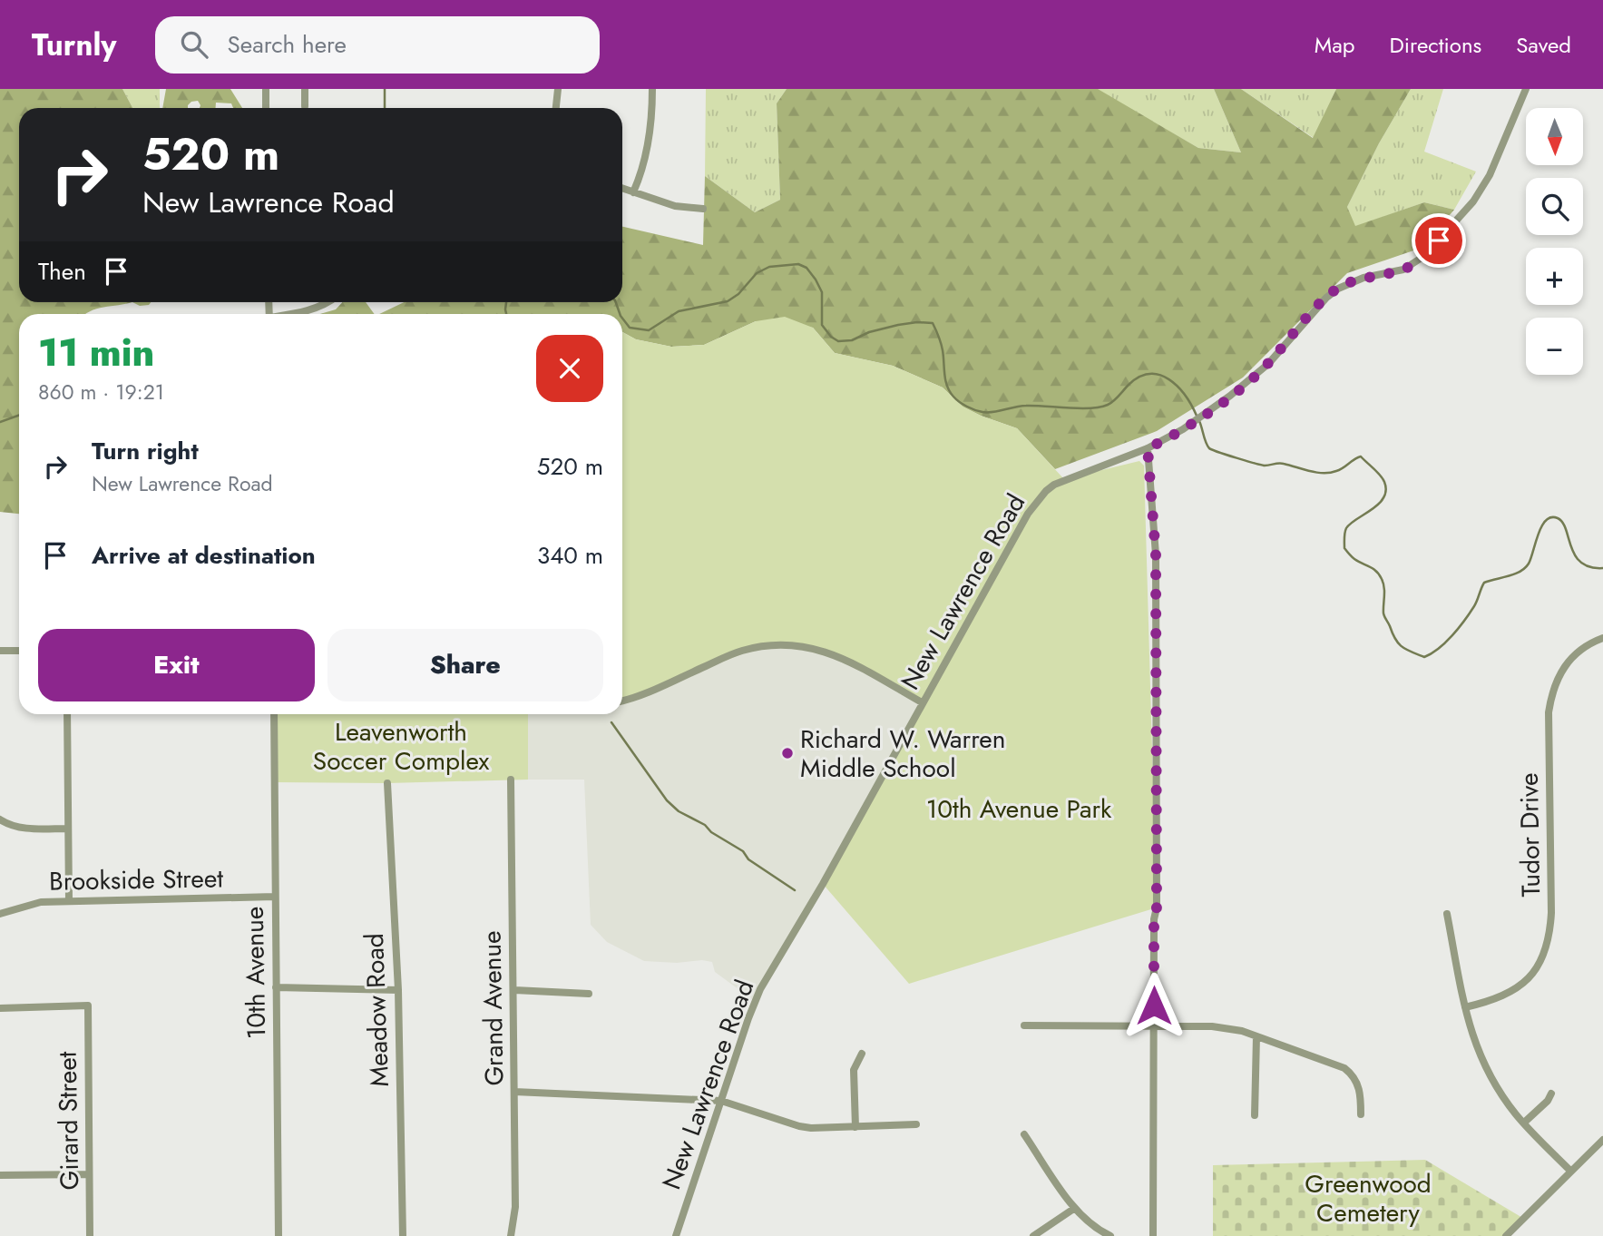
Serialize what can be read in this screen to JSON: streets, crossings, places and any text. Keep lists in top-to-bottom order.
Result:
{
  "streets": {
    "street": [
      "New Lawrence Road",
      "Tudor Drive",
      "Brookside Street",
      "10th Avenue",
      "Grand Avenue",
      "Meadow Road",
      "Girard Street"
    ]
  },
  "crossings": [
    ["Brookside Street", "10th Avenue"]
  ],
  "parks": ["Leavenworth Soccer Complex", "10th Avenue Park", "Greenwood Cemetery"],
  "places": ["Richard W. Warren Middle School"],
  "north": "bottom",
  "page": {
    "header": "Turnly",
    "search": "Search here",
    "nav": ["Map", "Directions", "Saved"],
    "map_buttons": ["+", "−"],
    "turn": ["520 m", "New Lawrence Road"],
    "then": "Then",
    "heading": ["11 min", "860 m · 19:21"],
    "list": [
      {
        "name": "Turn right",
        "note": "New Lawrence Road",
        "value": "520 m"
      },
      {
        "name": "Arrive at destination",
        "value": "340 m"
      }
    ],
    "buttons": ["Exit", "Share"]
  }
}
